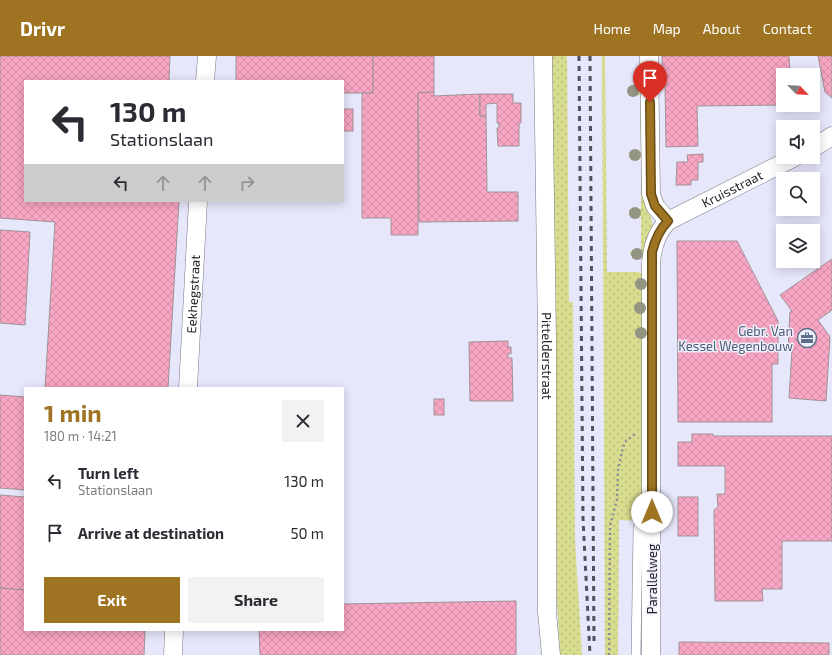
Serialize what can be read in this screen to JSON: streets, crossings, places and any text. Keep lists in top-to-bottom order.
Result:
{
  "streets": {
    "street": [
      "Kruisstraat",
      "Eekhegstraat",
      "Pittelderstraat",
      "Parallelweg"
    ]
  },
  "crossings": [
    ["Kruisstraat", "Parallelweg"]
  ],
  "places": {
    "office": ["Gebr. Van Kessel Wegenbouw"]
  },
  "north": "bottom right",
  "page": {
    "header": "Drivr",
    "nav": [
      "Home",
      "Map",
      "About",
      "Contact"
    ],
    "turn": ["130 m", "Stationslaan"],
    "heading": ["1 min", "180 m · 14:21"],
    "list": [
      {
        "name": "Turn left",
        "note": "Stationslaan",
        "value": "130 m"
      },
      {
        "name": "Arrive at destination",
        "value": "50 m"
      }
    ],
    "buttons": ["Exit", "Share"]
  }
}
